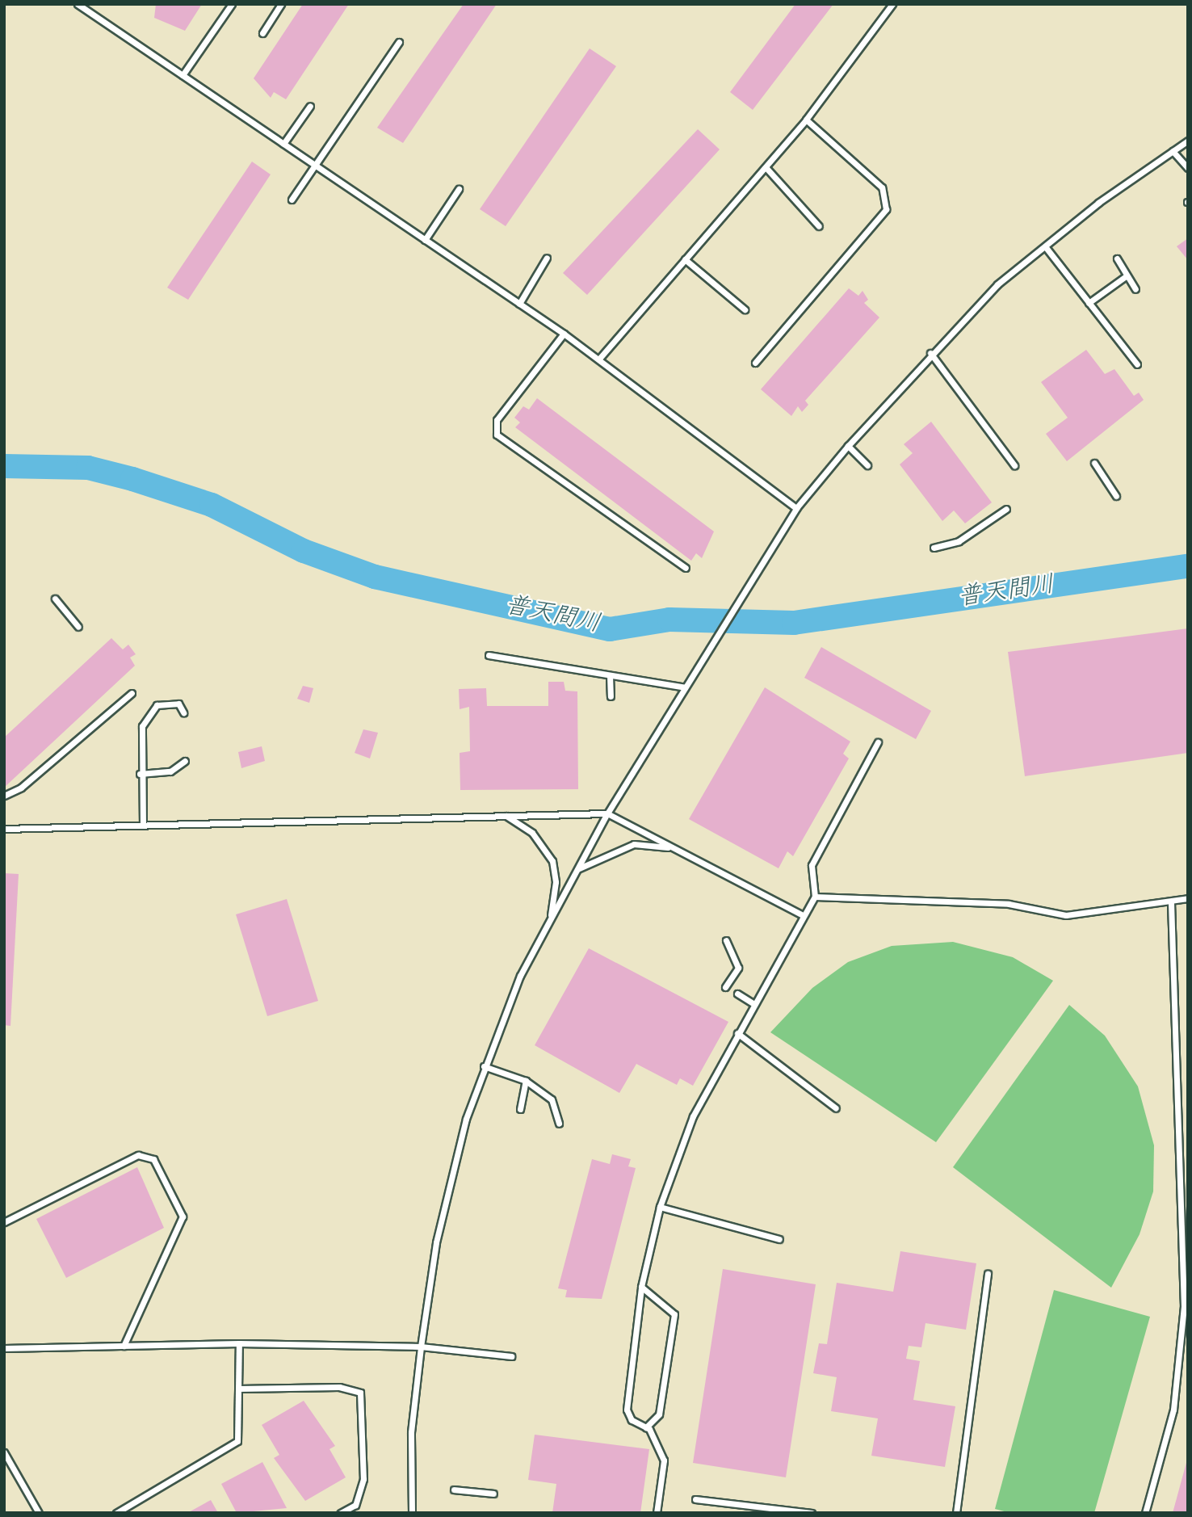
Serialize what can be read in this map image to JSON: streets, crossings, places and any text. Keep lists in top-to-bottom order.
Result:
{
  "water": ["普天間川"]
}
